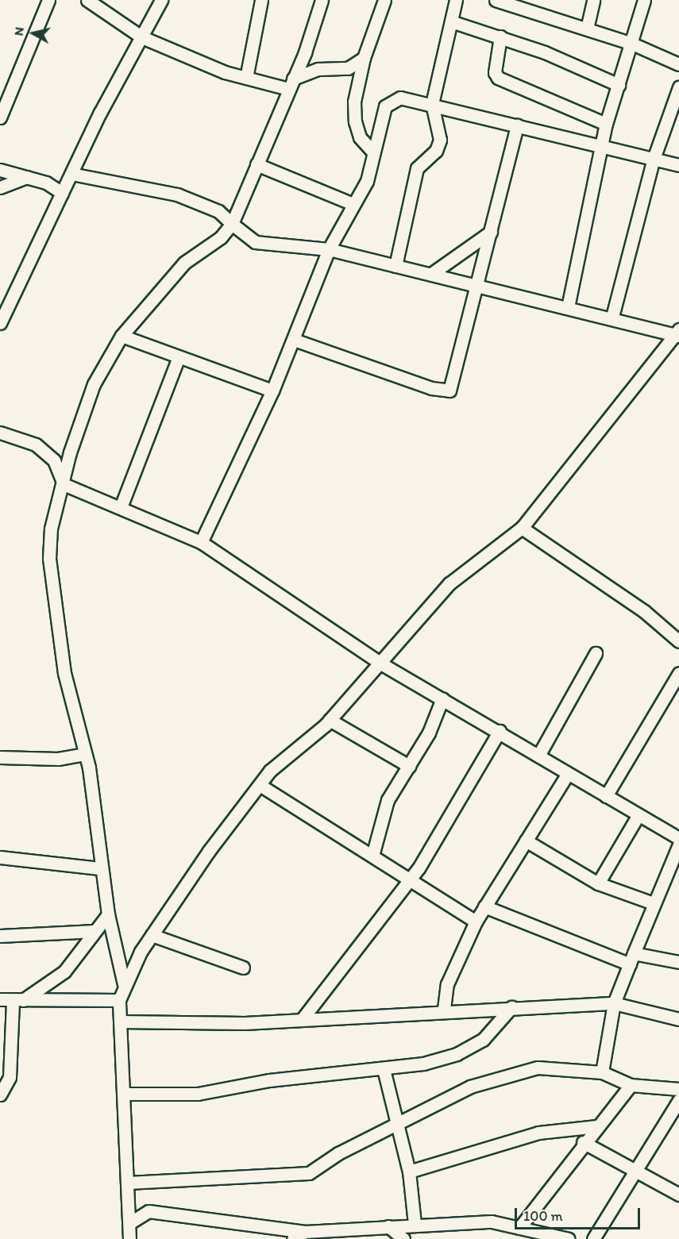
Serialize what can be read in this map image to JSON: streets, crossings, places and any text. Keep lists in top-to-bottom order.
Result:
{
  "scale_bar": "100 m",
  "north": "left"
}
